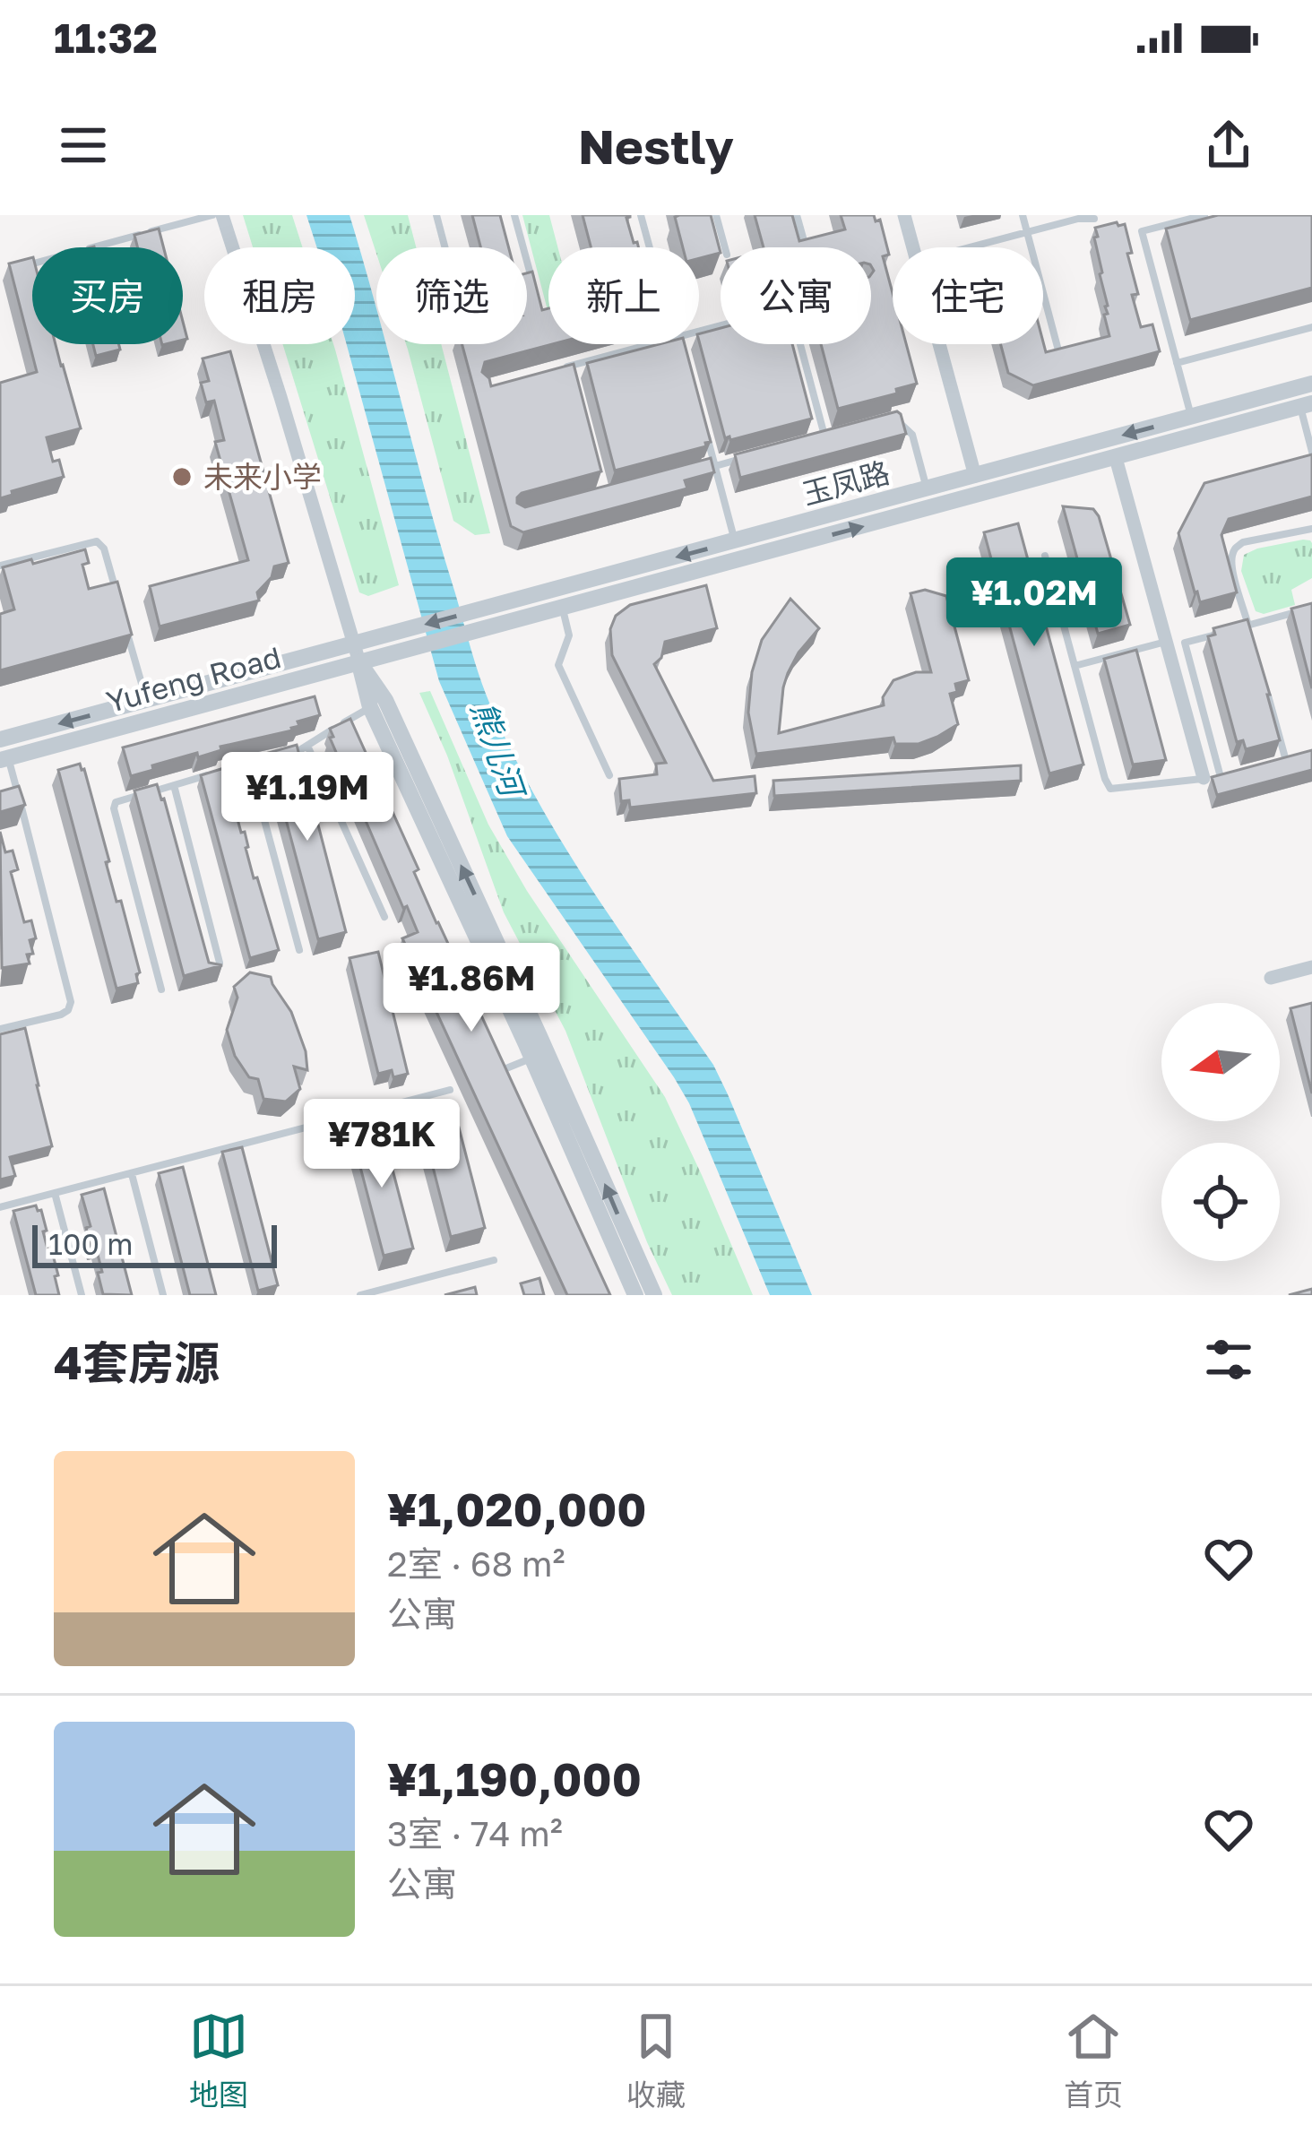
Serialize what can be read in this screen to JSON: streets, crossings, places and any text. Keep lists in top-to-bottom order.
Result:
{
  "streets": {
    "street": ["玉凤路", "Yufeng Road"]
  },
  "crossings": [
    ["玉凤路", "Yufeng Road"]
  ],
  "water": ["熊儿河"],
  "places": ["未来小学"],
  "scale_bar": "100 m",
  "north": "left",
  "page": {
    "status": "11:32",
    "header": "Nestly",
    "chip": [
      "买房",
      "租房",
      "筛选",
      "新上",
      "公寓",
      "住宅"
    ],
    "price": [
      "¥1.02M",
      "¥1.19M",
      "¥1.86M",
      "¥781K"
    ],
    "scale": "100 m",
    "heading": "4套房源",
    "list": [
      {
        "name": "¥1,020,000",
        "note": "2室 · 68 m² · 公寓"
      },
      {
        "name": "¥1,190,000",
        "note": "3室 · 74 m² · 公寓"
      }
    ],
    "tabs": ["地图", "收藏", "首页"]
  }
}
